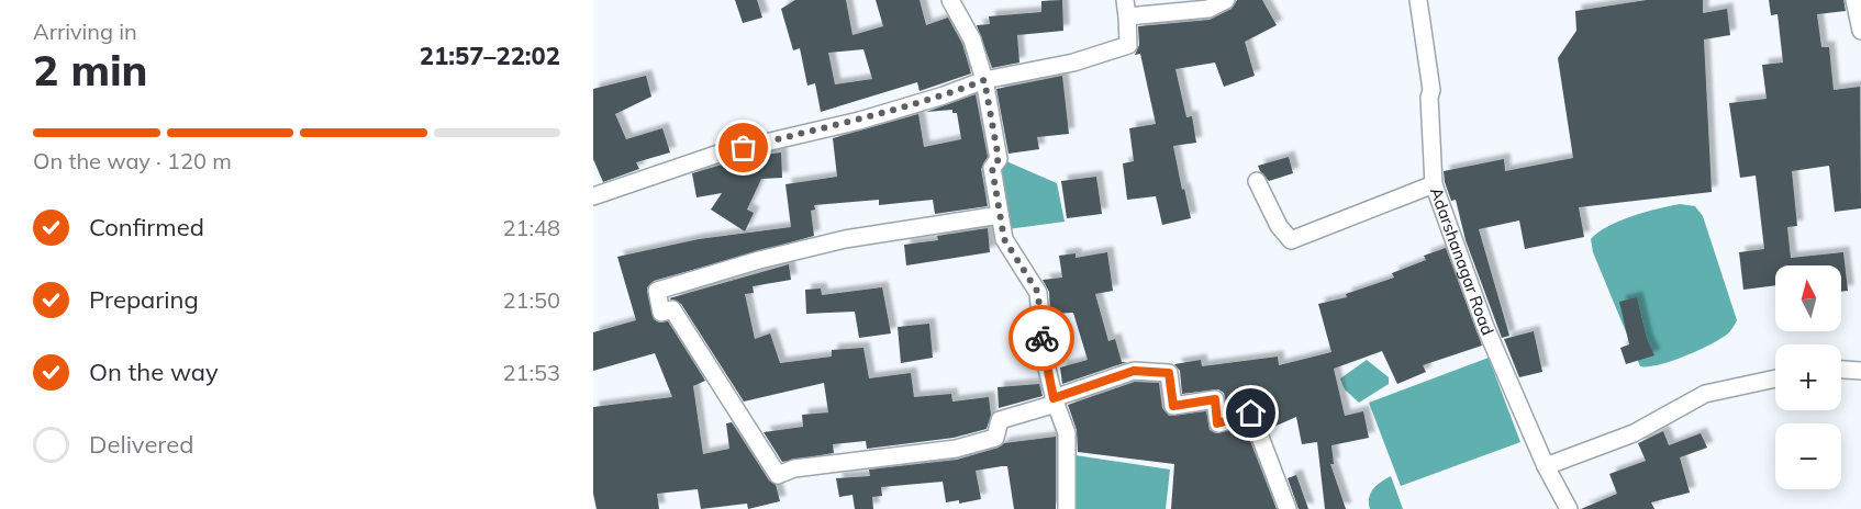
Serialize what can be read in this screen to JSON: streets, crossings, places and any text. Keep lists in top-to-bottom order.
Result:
{
  "streets": {
    "street": ["Adarshanagar Road"]
  },
  "north": "top",
  "page": {
    "heading": ["2 min", "Arriving in", "21:57–22:02"],
    "bar": "On the way · 120 m",
    "list": [
      ["Confirmed", "21:48"],
      ["Preparing", "21:50"],
      ["On the way", "21:53"],
      "Delivered"
    ],
    "map_buttons": ["+", "−"]
  }
}
